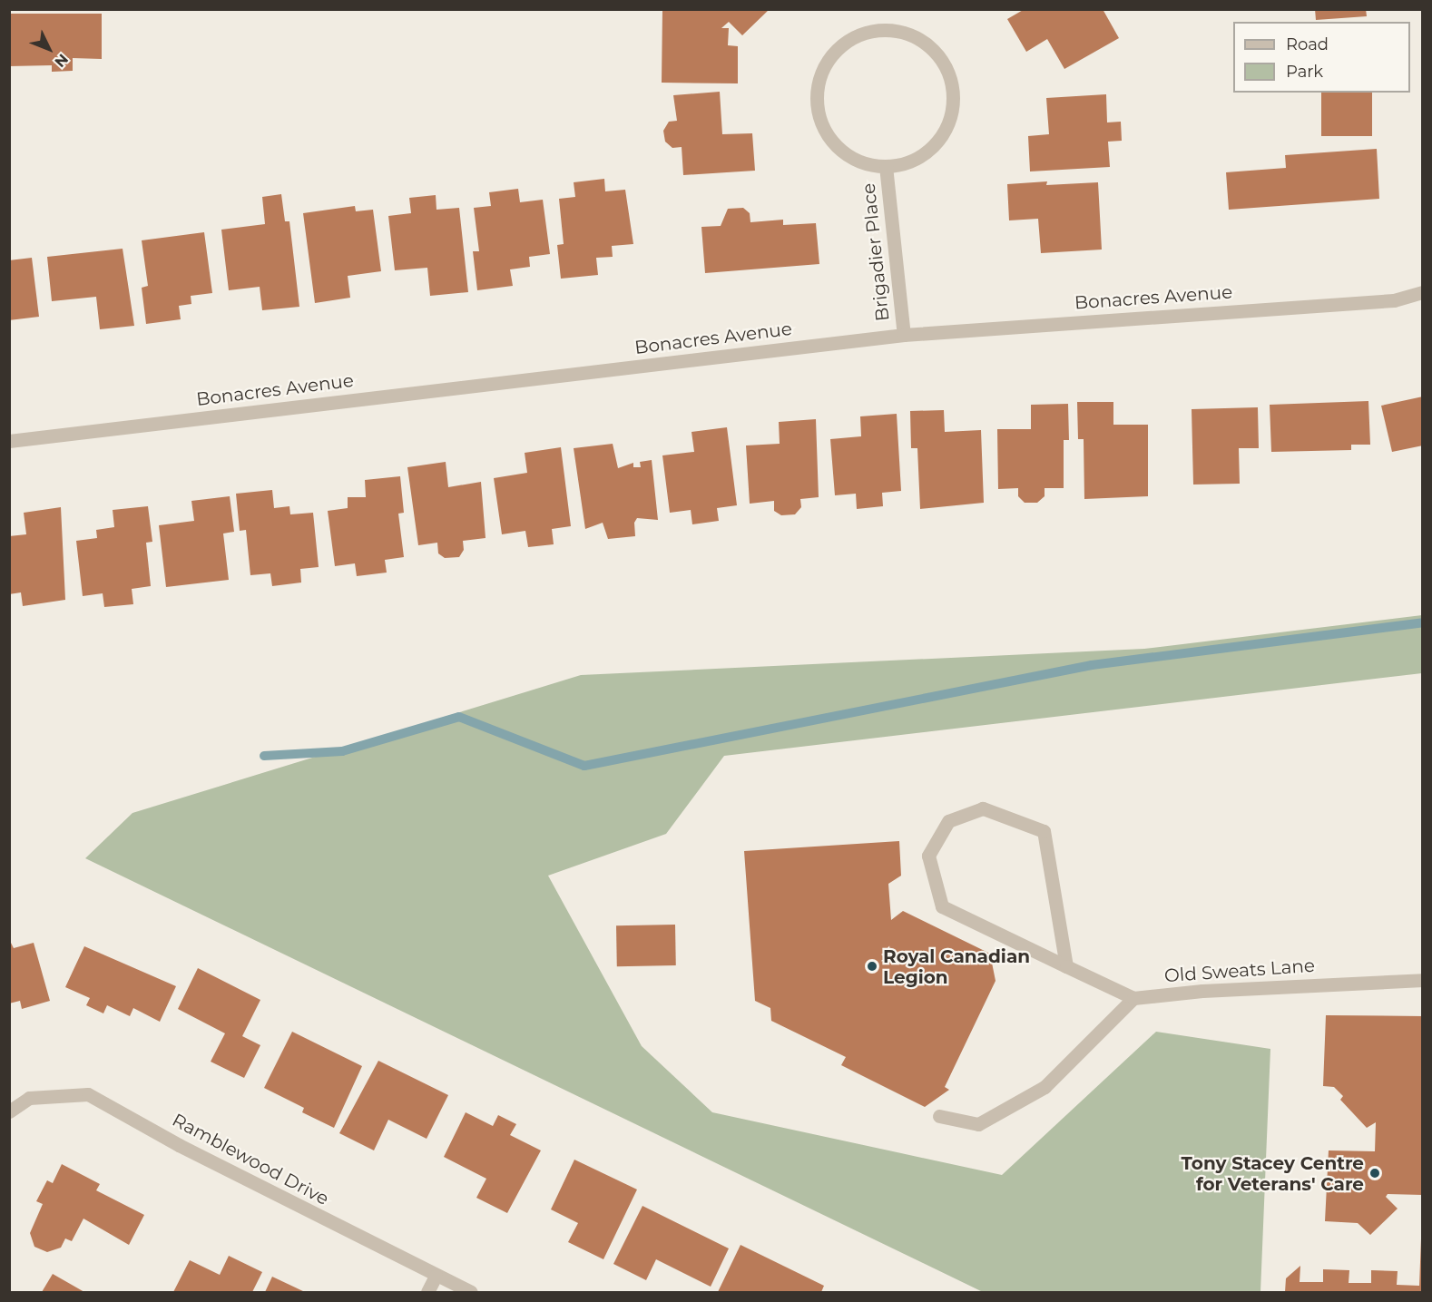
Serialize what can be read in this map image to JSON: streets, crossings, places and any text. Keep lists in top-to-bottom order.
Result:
{
  "streets": {
    "street": [
      "Brigadier Place",
      "Bonacres Avenue",
      "Old Sweats Lane",
      "Ramblewood Drive"
    ]
  },
  "crossings": [
    ["Brigadier Place", "Bonacres Avenue"]
  ],
  "places": ["Royal Canadian Legion", "Tony Stacey Centre for Veterans' Care"],
  "legend": ["Road", "Park"],
  "north": "bottom right"
}
